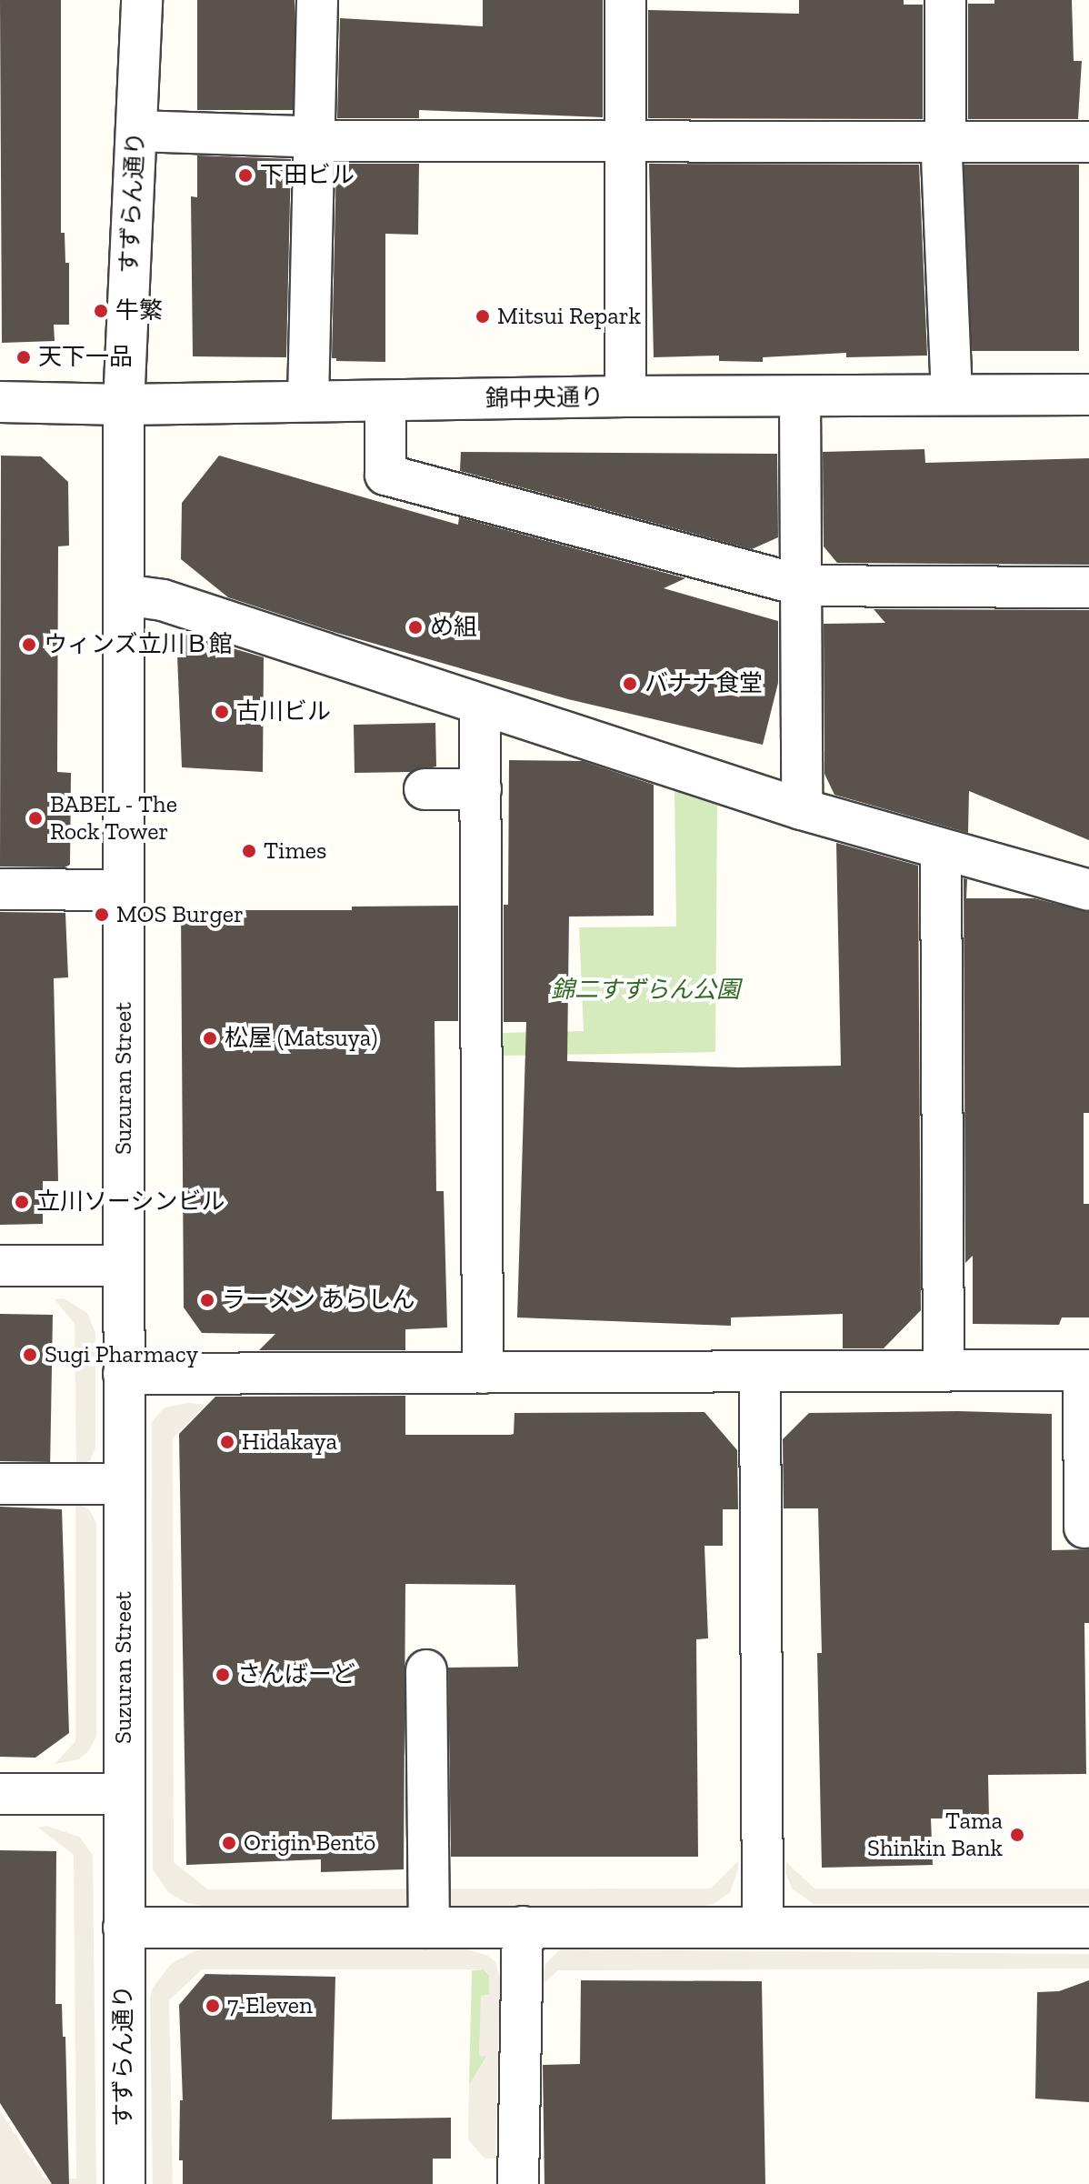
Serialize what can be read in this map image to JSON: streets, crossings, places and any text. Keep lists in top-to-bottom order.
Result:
{
  "streets": {
    "street": ["すずらん通り", "錦中央通り", "Suzuran Street"]
  },
  "crossings": [
    ["すずらん通り", "錦中央通り"],
    ["すずらん通り", "Suzuran Street"],
    ["錦中央通り", "Suzuran Street"]
  ],
  "parks": ["錦二すずらん公園"],
  "places": [
    "下田ビル",
    "牛繁",
    "Mitsui Repark",
    "天下一品",
    "め組",
    "ウィンズ立川Ｂ館",
    "バナナ食堂",
    "古川ビル",
    "BABEL - The Rock Tower",
    "Times",
    "MOS Burger",
    "松屋 (Matsuya)",
    "立川ソーシンビル",
    "ラーメン あらしん",
    "Sugi Pharmacy",
    "Hidakaya",
    "さんばーど",
    "Tama Shinkin Bank",
    "Origin Bentō",
    "7-Eleven"
  ]
}
